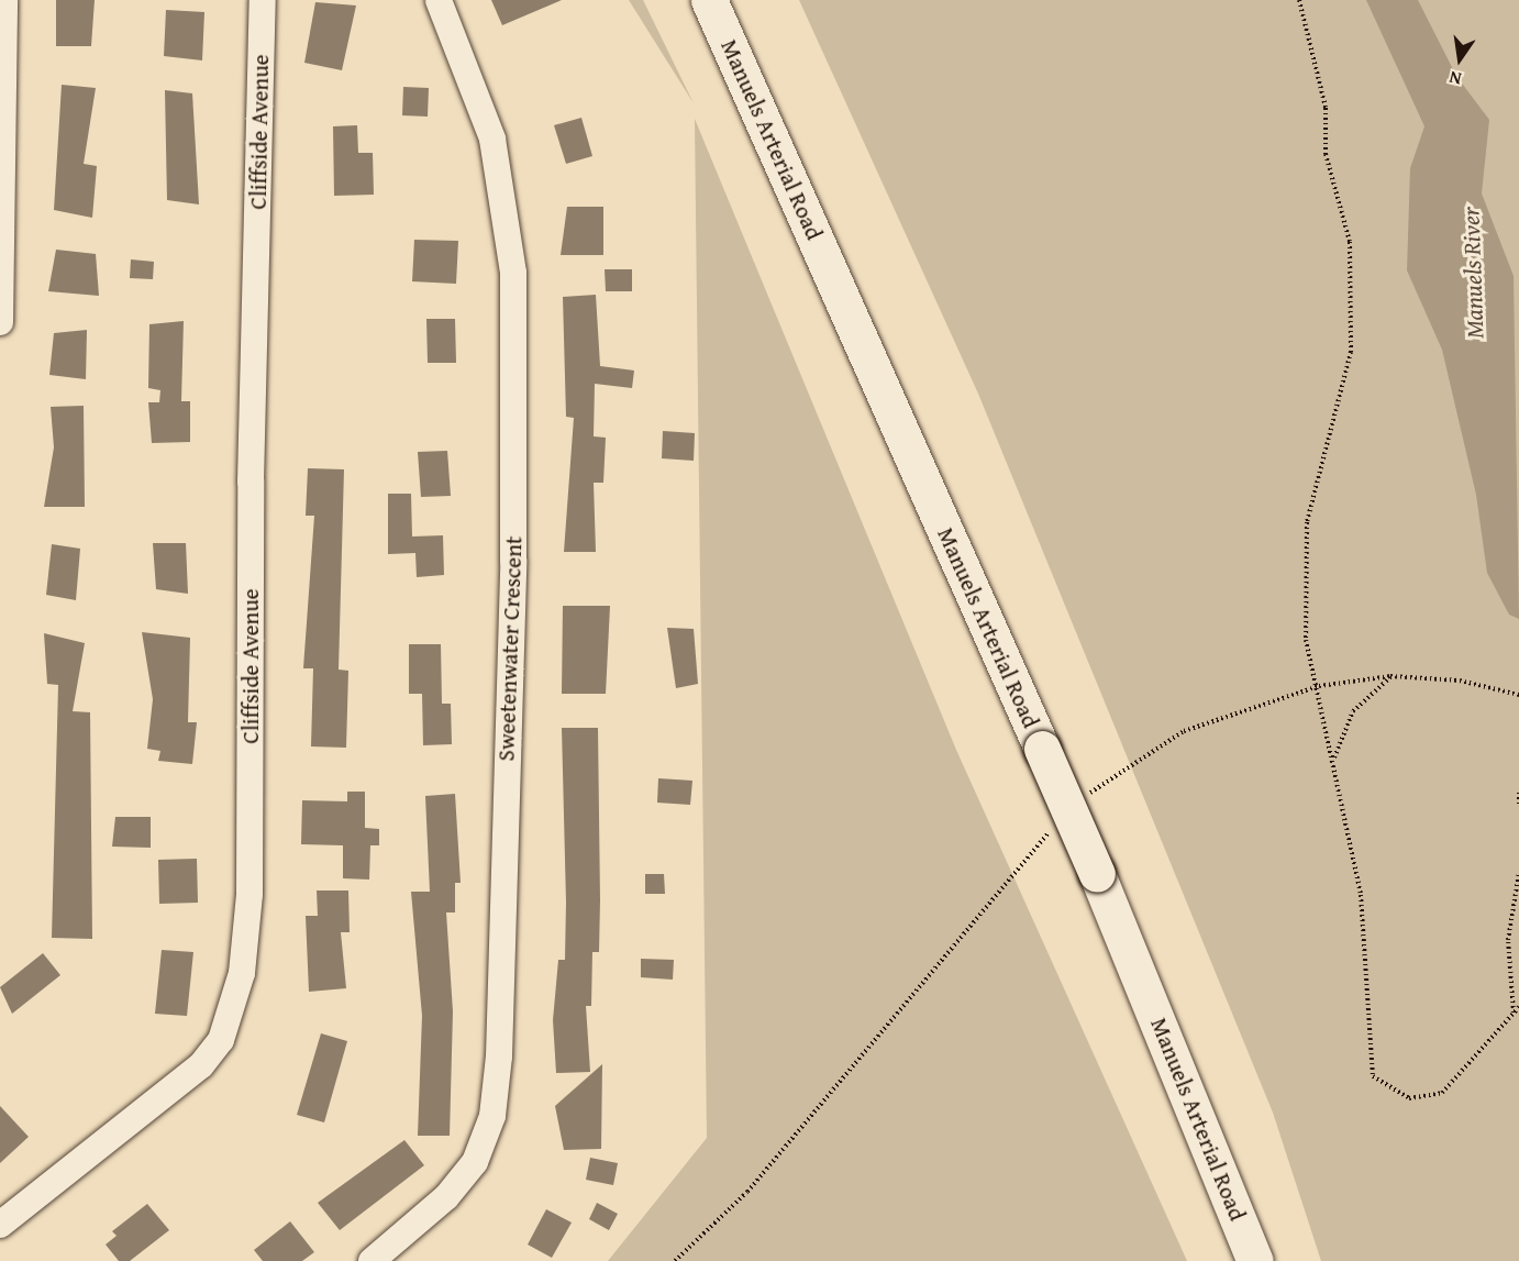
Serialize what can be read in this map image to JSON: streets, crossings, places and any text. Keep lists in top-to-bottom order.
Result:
{
  "streets": {
    "main road": ["Manuels Arterial Road"],
    "street": ["Cliffside Avenue", "Sweetenwater Crescent"]
  },
  "water": ["Manuels River"],
  "north": "bottom"
}
